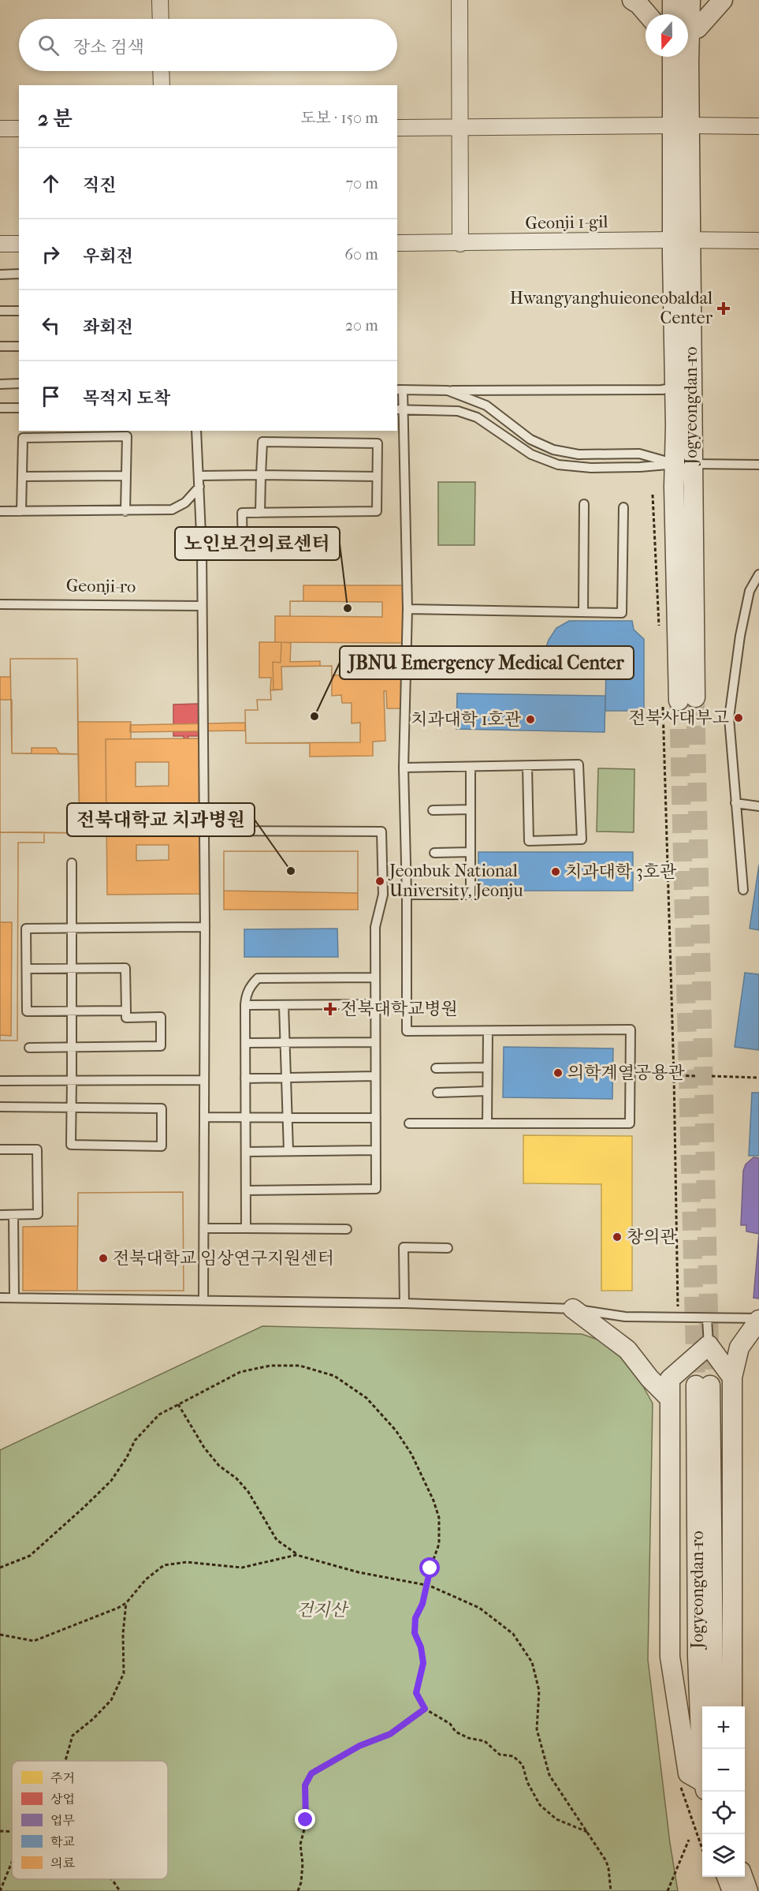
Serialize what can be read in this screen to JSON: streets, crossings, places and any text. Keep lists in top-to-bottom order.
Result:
{
  "streets": {
    "street": ["Geonji 1-gil", "Jogyeongdan-ro"],
    "lane": ["Geonji-ro"]
  },
  "crossings": [
    ["Geonji 1-gil", "Jogyeongdan-ro"]
  ],
  "parks": ["건지산"],
  "places": {
    "health": ["Hwangyanghuieoneobaldal Center", "전북대학교병원"],
    "other": [
      "노인보건의료센터",
      "JBNU Emergency Medical Center",
      "전북사대부고",
      "치과대학 1호관",
      "전북대학교 치과병원",
      "치과대학 3호관",
      "Jeonbuk National University, Jeonju",
      "의학계열공용관",
      "창의관",
      "전북대학교 임상연구지원센터"
    ]
  },
  "legend": [
    "주거",
    "상업",
    "업무",
    "학교",
    "의료"
  ],
  "north": "bottom",
  "page": {
    "search": "장소 검색",
    "heading": ["2 분", "도보 · 150 m"],
    "list": [
      ["직진", "70 m"],
      ["우회전", "60 m"],
      ["좌회전", "20 m"],
      "목적지 도착"
    ],
    "map_buttons": ["+", "−"]
  }
}
